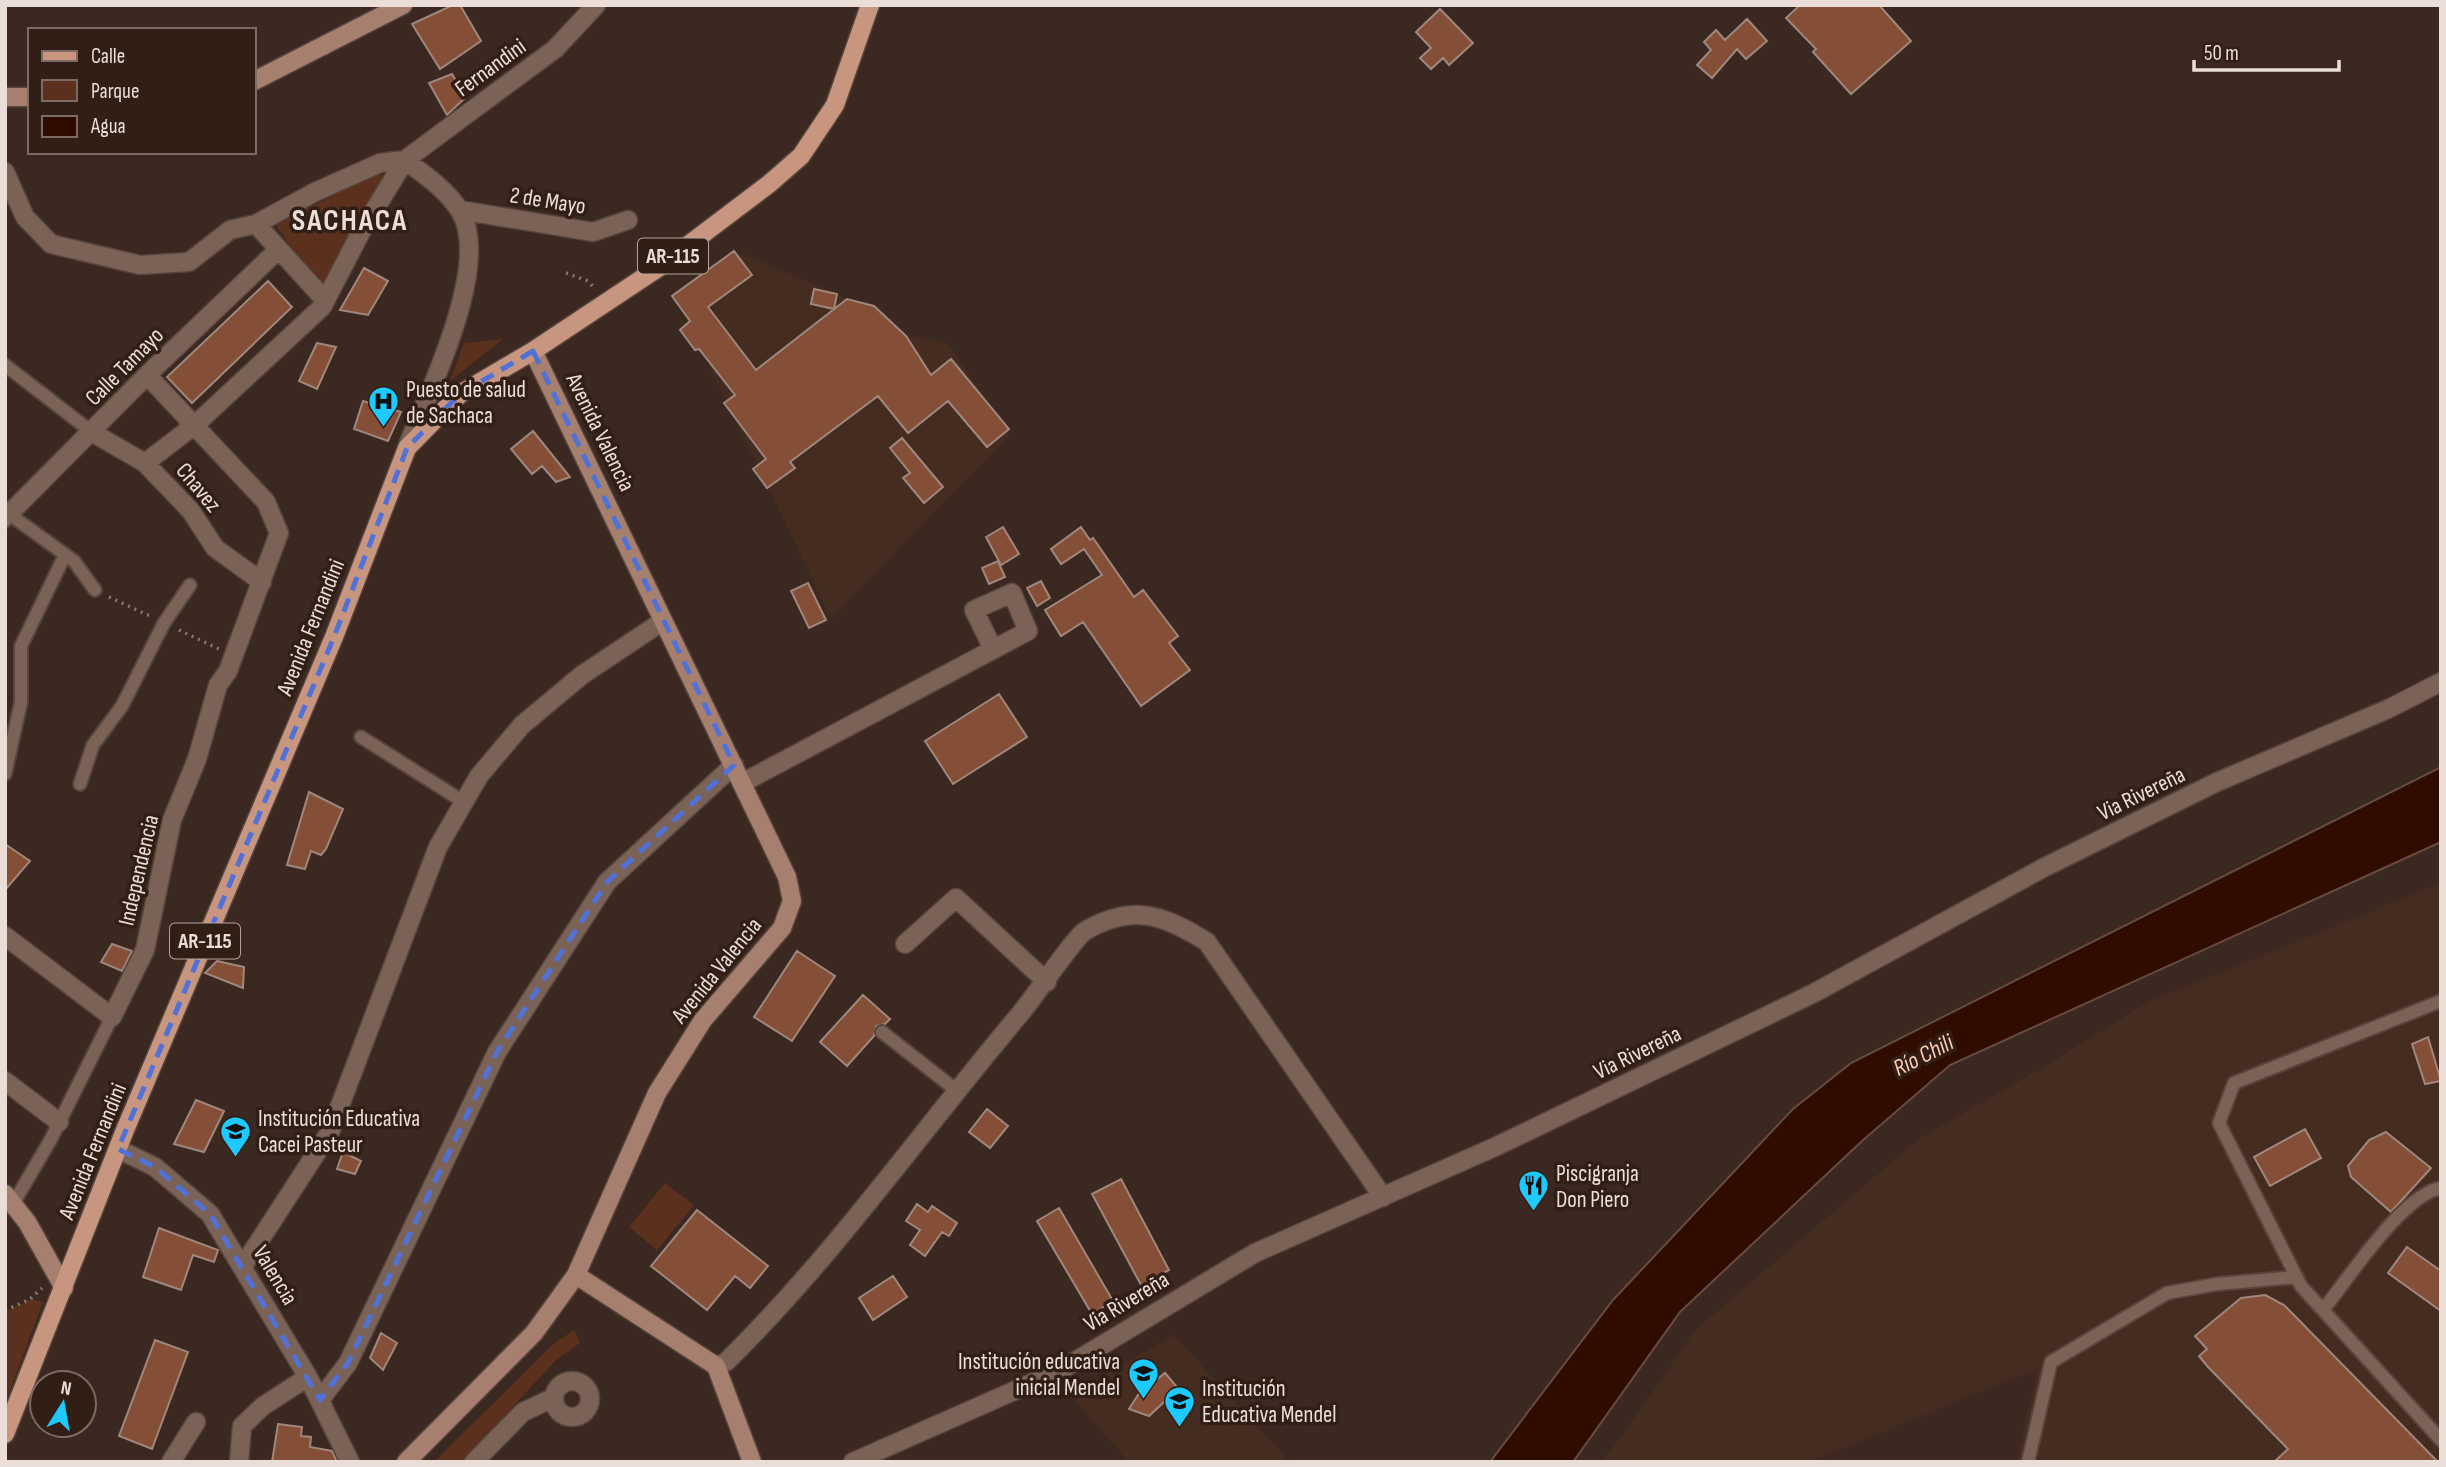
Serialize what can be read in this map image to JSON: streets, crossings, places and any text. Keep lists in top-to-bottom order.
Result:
{
  "streets": {
    "main road": ["AR-115", "Avenida Fernandini"],
    "street": [
      "Fernandini",
      "2 de Mayo",
      "Calle Tamayo",
      "Avenida Valencia",
      "Chavez",
      "Via Rivereña",
      "Independencia",
      "Valencia"
    ]
  },
  "crossings": [
    ["Calle Tamayo", "Chavez"],
    ["Avenida Valencia", "Avenida Fernandini"],
    ["Chavez", "Independencia"],
    ["Avenida Fernandini", "Valencia"]
  ],
  "districts": ["SACHACA"],
  "water": ["Río Chili"],
  "places": {
    "hospital": ["Puesto de salud de Sachaca"],
    "school or university": ["Institución Educativa Cacei Pasteur", "Institución educativa inicial Mendel", "Institución Educativa Mendel"],
    "restaurant": ["Piscigranja Don Piero"]
  },
  "legend": ["Calle", "Parque", "Agua"],
  "scale_bar": "50 m",
  "north": "top"
}
